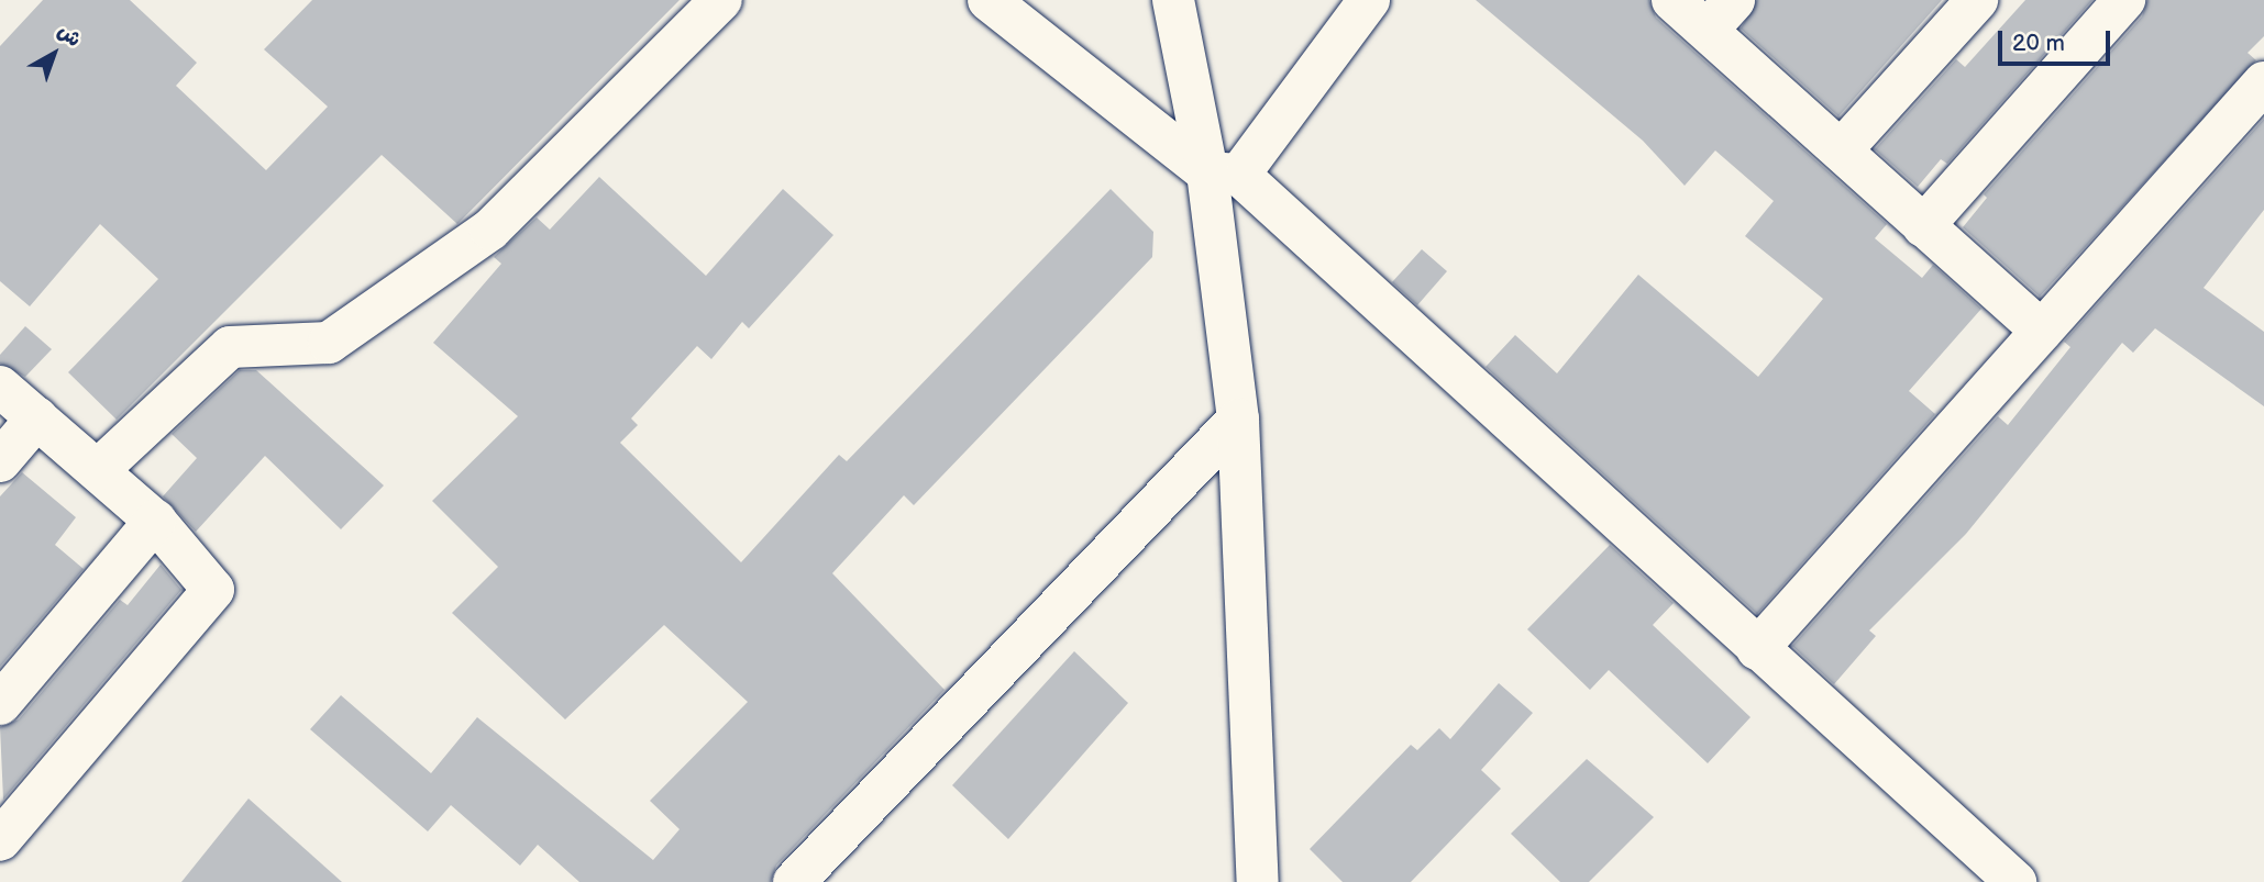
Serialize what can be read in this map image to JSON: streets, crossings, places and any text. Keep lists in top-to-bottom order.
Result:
{
  "scale_bar": "20 m",
  "north": "top right"
}
